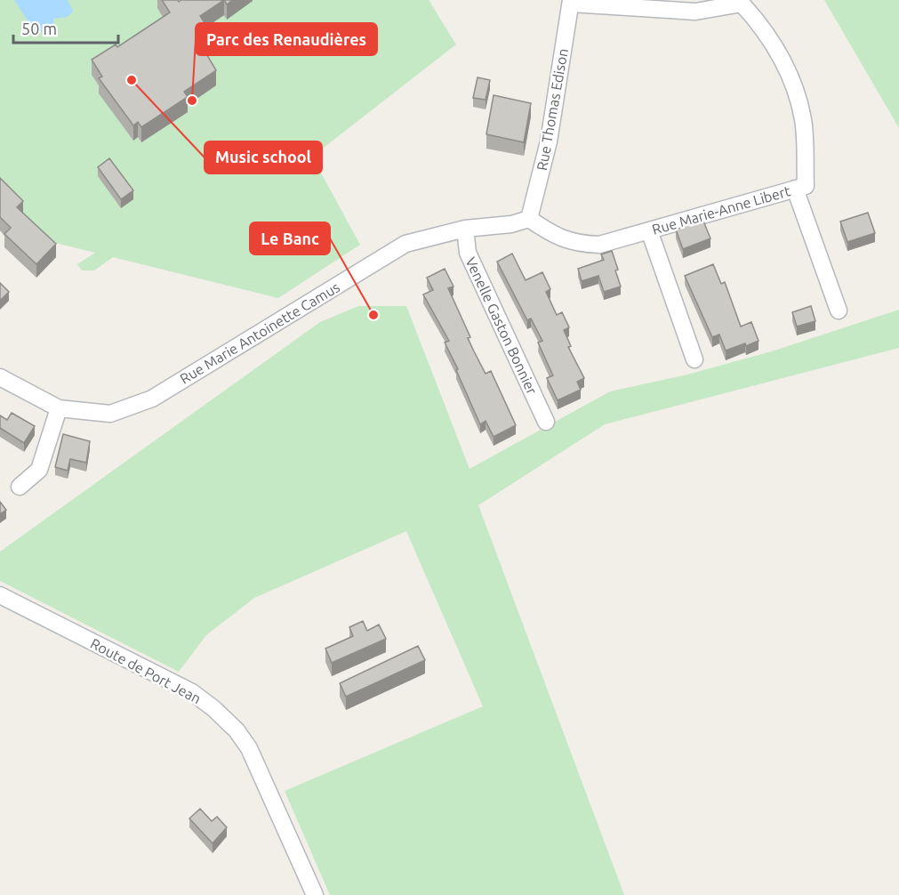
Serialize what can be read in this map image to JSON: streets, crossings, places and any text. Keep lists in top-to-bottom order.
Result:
{
  "streets": {
    "street": [
      "Rue Thomas Edison",
      "Rue Marie-Anne Libert",
      "Venelle Gaston Bonnier",
      "Rue Marie Antoinette Camus",
      "Route de Port Jean"
    ]
  },
  "crossings": [
    ["Rue Thomas Edison", "Rue Marie-Anne Libert"],
    ["Rue Thomas Edison", "Rue Marie Antoinette Camus"],
    ["Rue Marie-Anne Libert", "Rue Marie Antoinette Camus"],
    ["Venelle Gaston Bonnier", "Rue Marie Antoinette Camus"]
  ],
  "places": ["Music school", "Parc des Renaudières", "Le Banc"],
  "scale_bar": "50 m"
}
